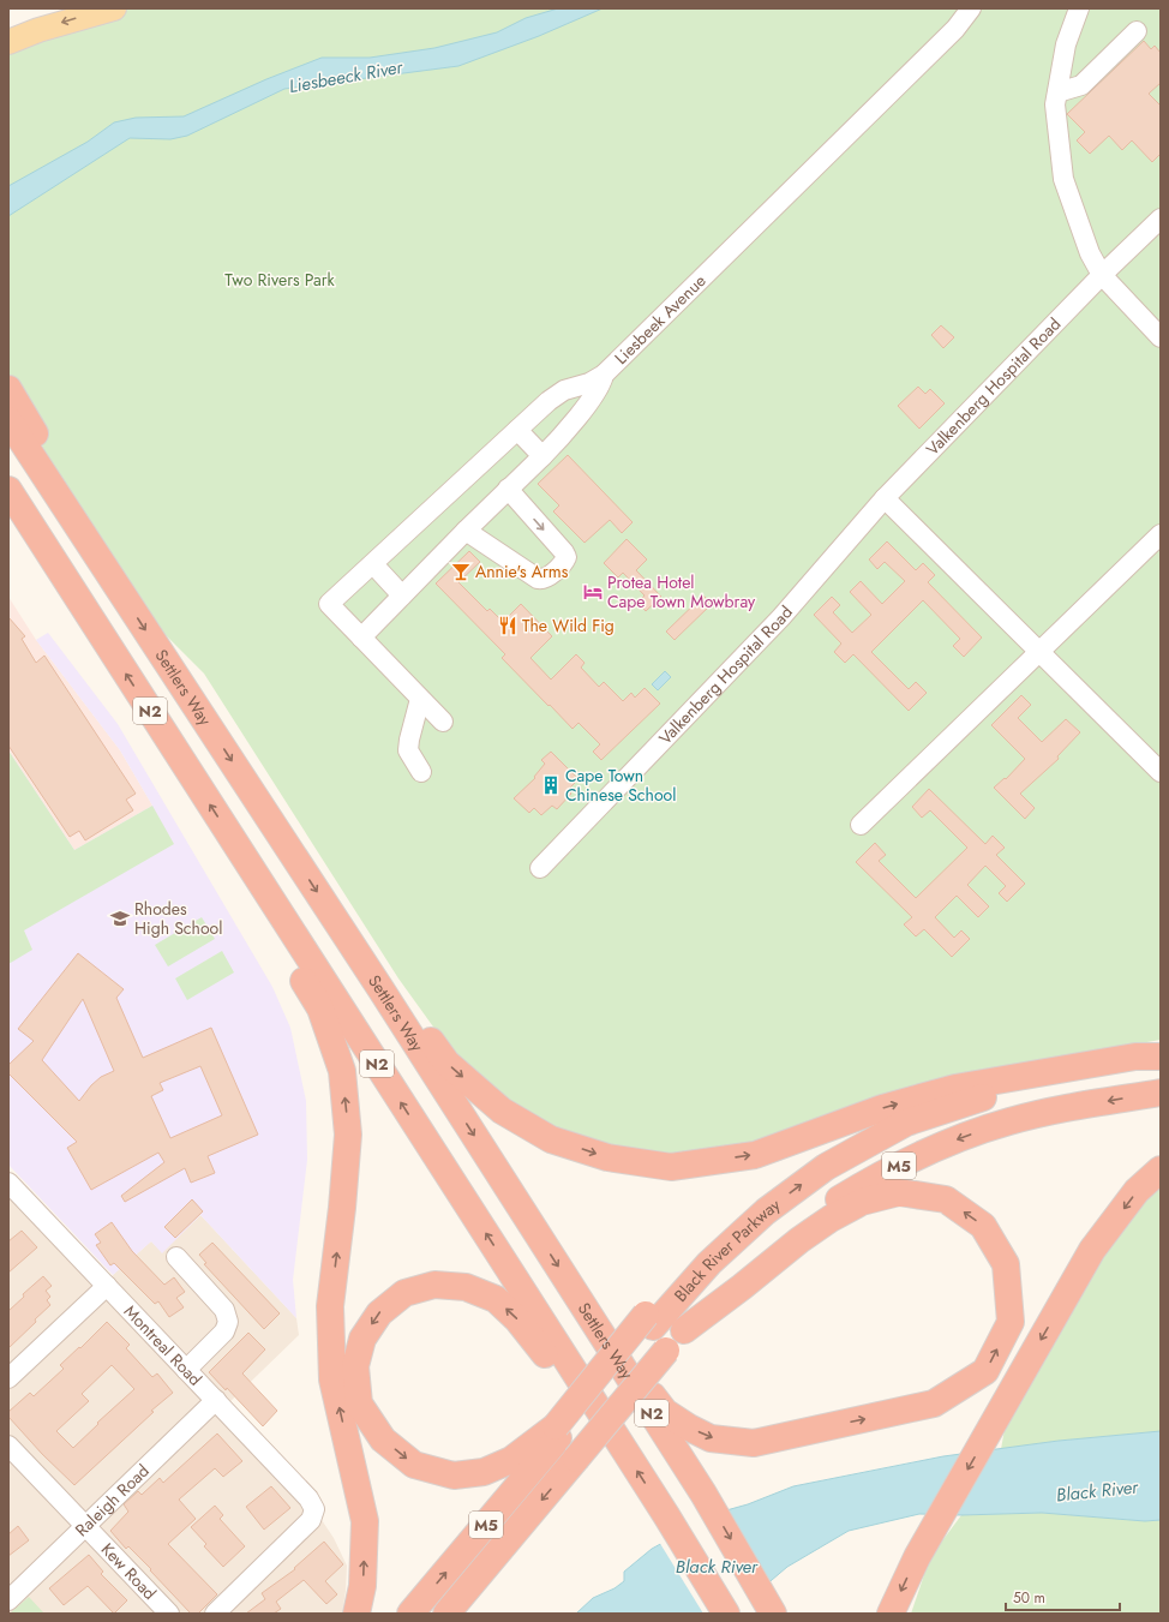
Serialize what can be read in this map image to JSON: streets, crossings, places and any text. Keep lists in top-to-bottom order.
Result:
{
  "streets": {
    "highway": [
      "Settlers Way",
      "N2",
      "M5",
      "Black River Parkway"
    ],
    "street": [
      "Liesbeek Avenue",
      "Valkenberg Hospital Road",
      "Montreal Road",
      "Raleigh Road",
      "Kew Road"
    ]
  },
  "crossings": [
    ["Montreal Road", "Raleigh Road"],
    ["Raleigh Road", "Kew Road"]
  ],
  "water": ["Liesbeeck River", "Black River"],
  "parks": ["Two Rivers Park"],
  "places": {
    "bar": ["Annie's Arms"],
    "hotel": ["Protea Hotel Cape Town Mowbray"],
    "restaurant": ["The Wild Fig"],
    "building": ["Cape Town Chinese School"],
    "school or university": ["Rhodes High School"]
  },
  "scale_bar": "50 m"
}
